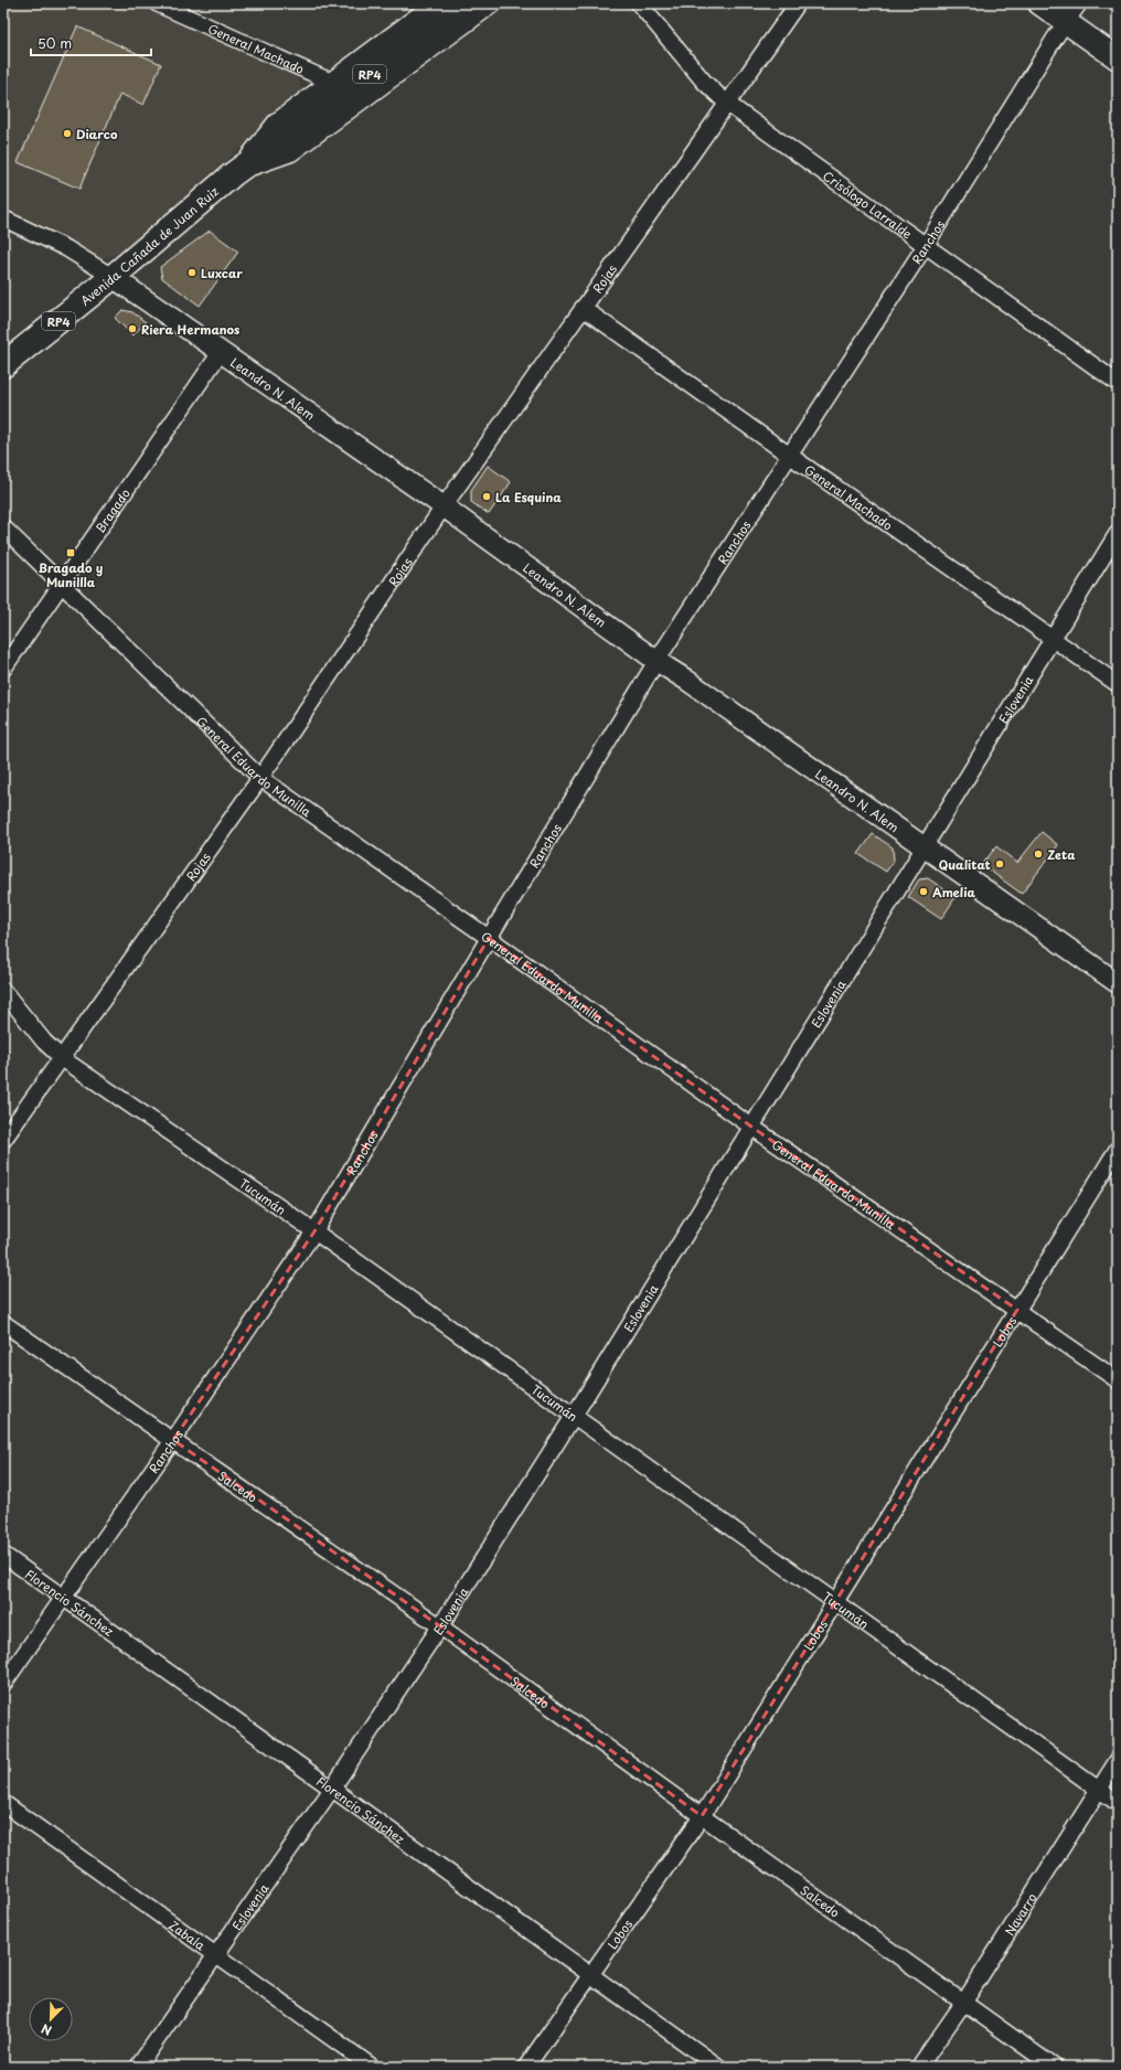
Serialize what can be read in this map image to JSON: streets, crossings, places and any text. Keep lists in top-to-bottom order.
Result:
{
  "streets": {
    "main road": ["RP4", "Avenida Cañada de Juan Ruiz"],
    "street": [
      "General Machado",
      "Crisólogo Larralde",
      "Ranchos",
      "Rojas",
      "Leandro N. Alem",
      "Bragado",
      "Eslovenia",
      "General Eduardo Munilla",
      "Tucumán",
      "Lobos",
      "Salcedo",
      "Florencio Sánchez",
      "Navarro",
      "Zabala"
    ]
  },
  "crossings": [
    ["General Machado", "Ranchos"],
    ["General Machado", "Avenida Cañada de Juan Ruiz"],
    ["General Machado", "Rojas"],
    ["General Machado", "Eslovenia"],
    ["Crisólogo Larralde", "Ranchos"],
    ["Crisólogo Larralde", "Rojas"],
    ["Ranchos", "Leandro N. Alem"],
    ["Ranchos", "General Eduardo Munilla"],
    ["Ranchos", "Tucumán"],
    ["Ranchos", "Salcedo"],
    ["Ranchos", "Florencio Sánchez"],
    ["Avenida Cañada de Juan Ruiz", "Leandro N. Alem"],
    ["Rojas", "Leandro N. Alem"],
    ["Rojas", "General Eduardo Munilla"],
    ["Rojas", "Tucumán"],
    ["Leandro N. Alem", "Bragado"],
    ["Leandro N. Alem", "Eslovenia"],
    ["Bragado", "General Eduardo Munilla"],
    ["Eslovenia", "General Eduardo Munilla"],
    ["Eslovenia", "Tucumán"],
    ["Eslovenia", "Salcedo"],
    ["Eslovenia", "Florencio Sánchez"],
    ["Eslovenia", "Zabala"],
    ["General Eduardo Munilla", "Lobos"],
    ["Tucumán", "Lobos"],
    ["Tucumán", "Navarro"],
    ["Lobos", "Salcedo"],
    ["Lobos", "Florencio Sánchez"],
    ["Salcedo", "Navarro"]
  ],
  "places": {
    "other": [
      "Diarco",
      "Luxcar",
      "Riera Hermanos",
      "La Esquina",
      "Zeta",
      "Qualitat",
      "Amelia"
    ],
    "transit": ["Bragado y Munillla"]
  },
  "scale_bar": "50 m",
  "north": "bottom left"
}
